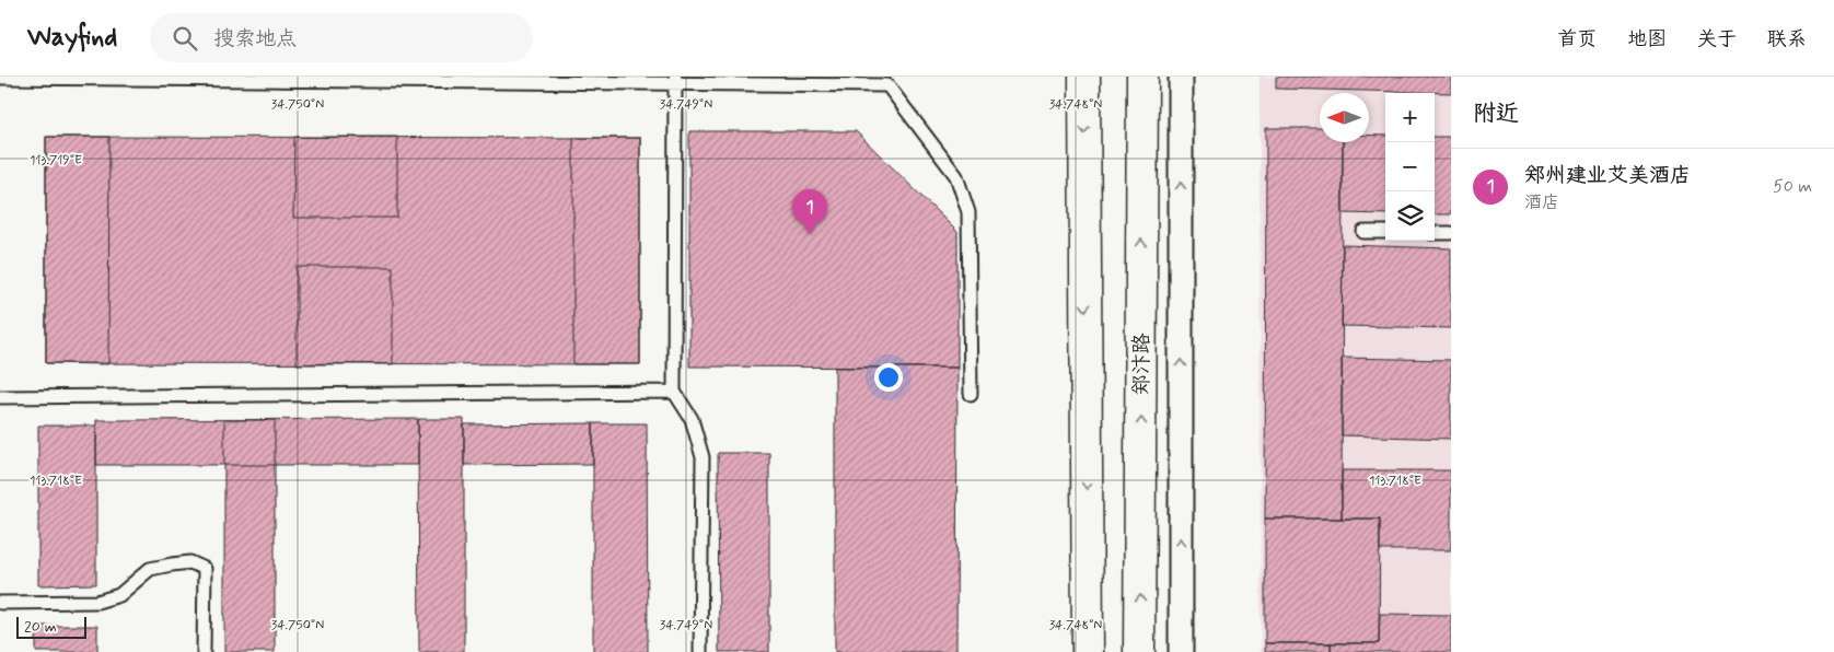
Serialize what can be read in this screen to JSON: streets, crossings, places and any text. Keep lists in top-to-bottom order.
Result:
{
  "streets": {
    "main road": ["郑汴路"]
  },
  "scale_bar": "20 m",
  "north": "left",
  "page": {
    "header": "Wayfind",
    "search": "搜索地点",
    "nav": [
      "首页",
      "地图",
      "关于",
      "联系"
    ],
    "heading": "附近",
    "map_buttons": ["+", "−"],
    "list": [
      {
        "mark": "1",
        "name": "郑州建业艾美酒店",
        "note": "酒店",
        "value": "50 m"
      }
    ],
    "pins": "1",
    "scale": "20 m"
  },
  "coordinates": [
    "34.750°N",
    "34.749°N",
    "34.748°N",
    "113.719°E",
    "113.718°E"
  ]
}
